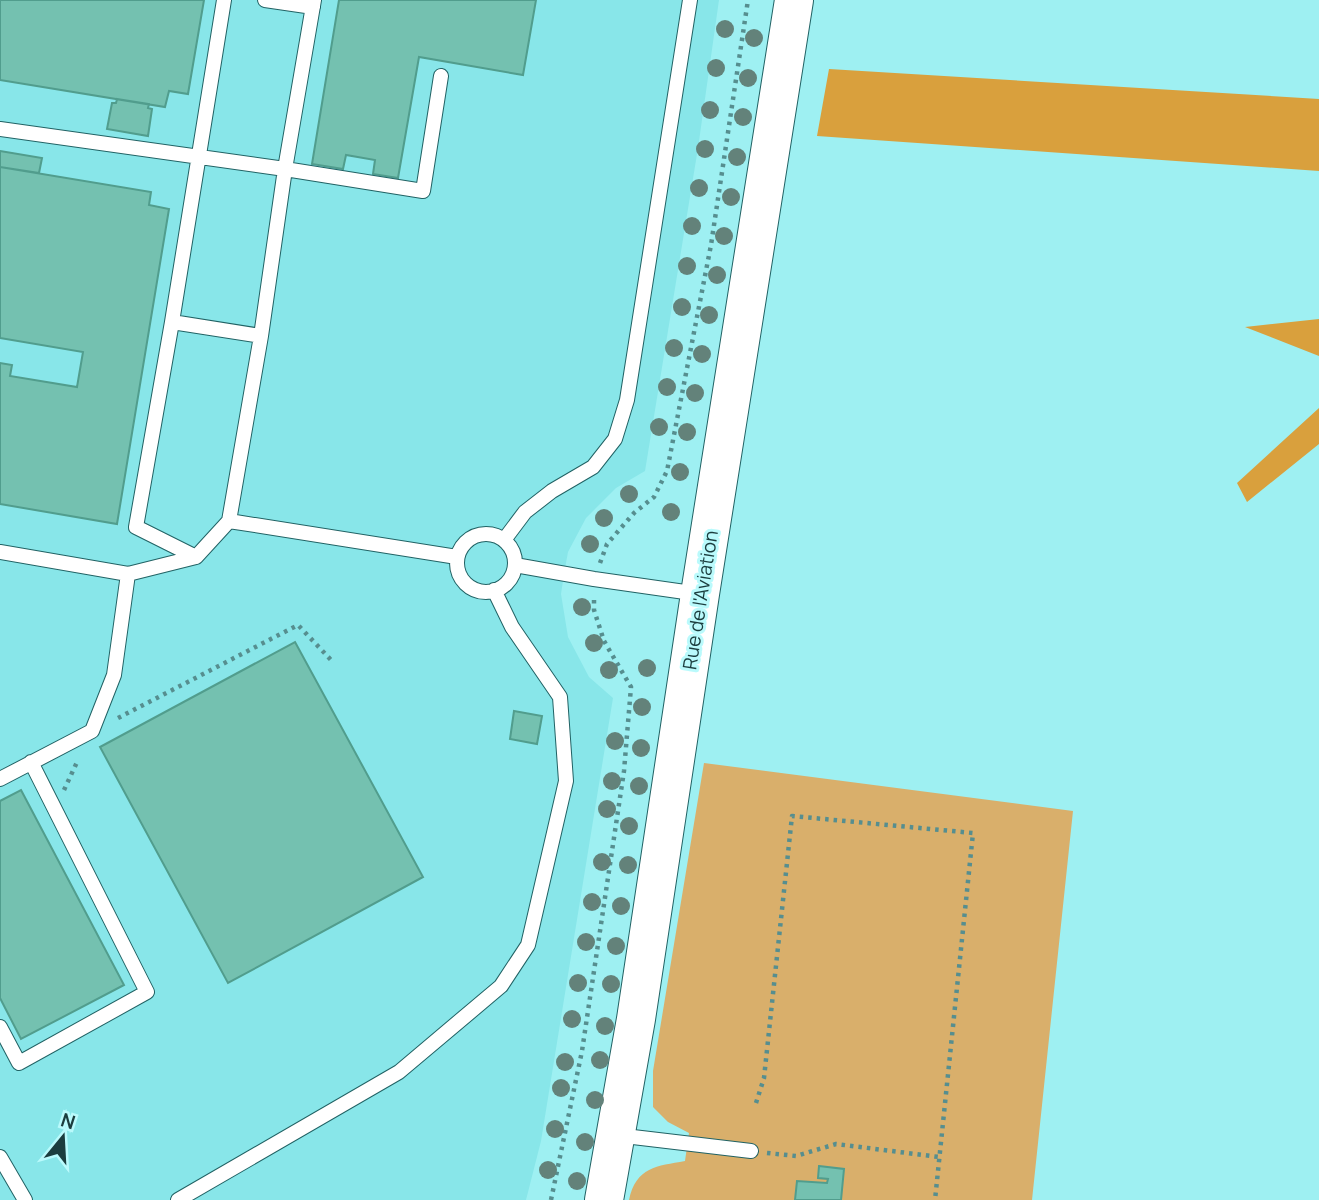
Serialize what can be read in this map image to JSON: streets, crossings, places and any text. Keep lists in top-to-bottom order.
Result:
{
  "streets": {
    "street": ["Rue de l'Aviation"]
  },
  "north": "top"
}
